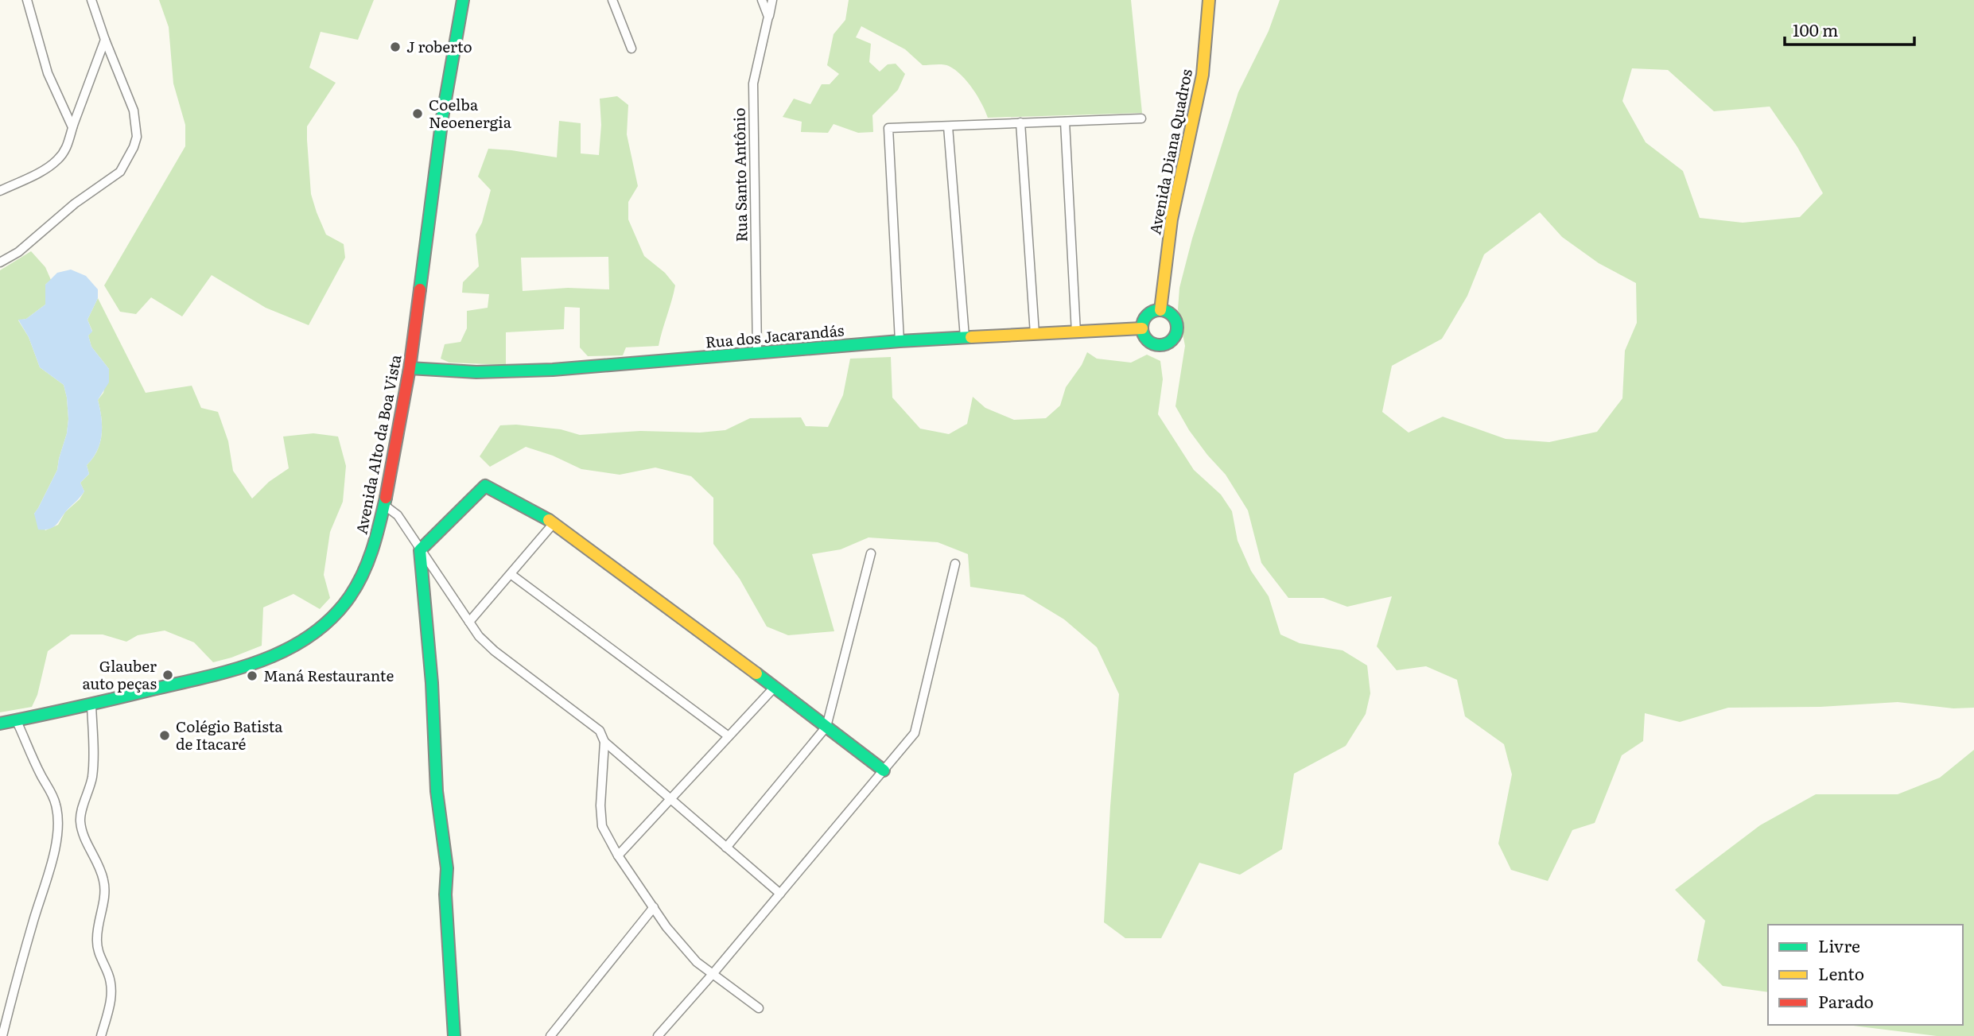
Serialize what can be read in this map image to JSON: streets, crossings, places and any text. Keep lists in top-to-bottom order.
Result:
{
  "streets": {
    "street": [
      "Avenida Diana Quadros",
      "Rua Santo Antônio",
      "Rua dos Jacarandás",
      "Avenida Alto da Boa Vista"
    ]
  },
  "crossings": [
    ["Avenida Diana Quadros", "Rua dos Jacarandás"],
    ["Rua Santo Antônio", "Rua dos Jacarandás"],
    ["Rua dos Jacarandás", "Avenida Alto da Boa Vista"]
  ],
  "places": [
    "J roberto",
    "Coelba Neoenergia",
    "Glauber auto peças",
    "Maná Restaurante",
    "Colégio Batista de Itacaré"
  ],
  "legend": ["Livre", "Lento", "Parado"],
  "scale_bar": "100 m"
}
